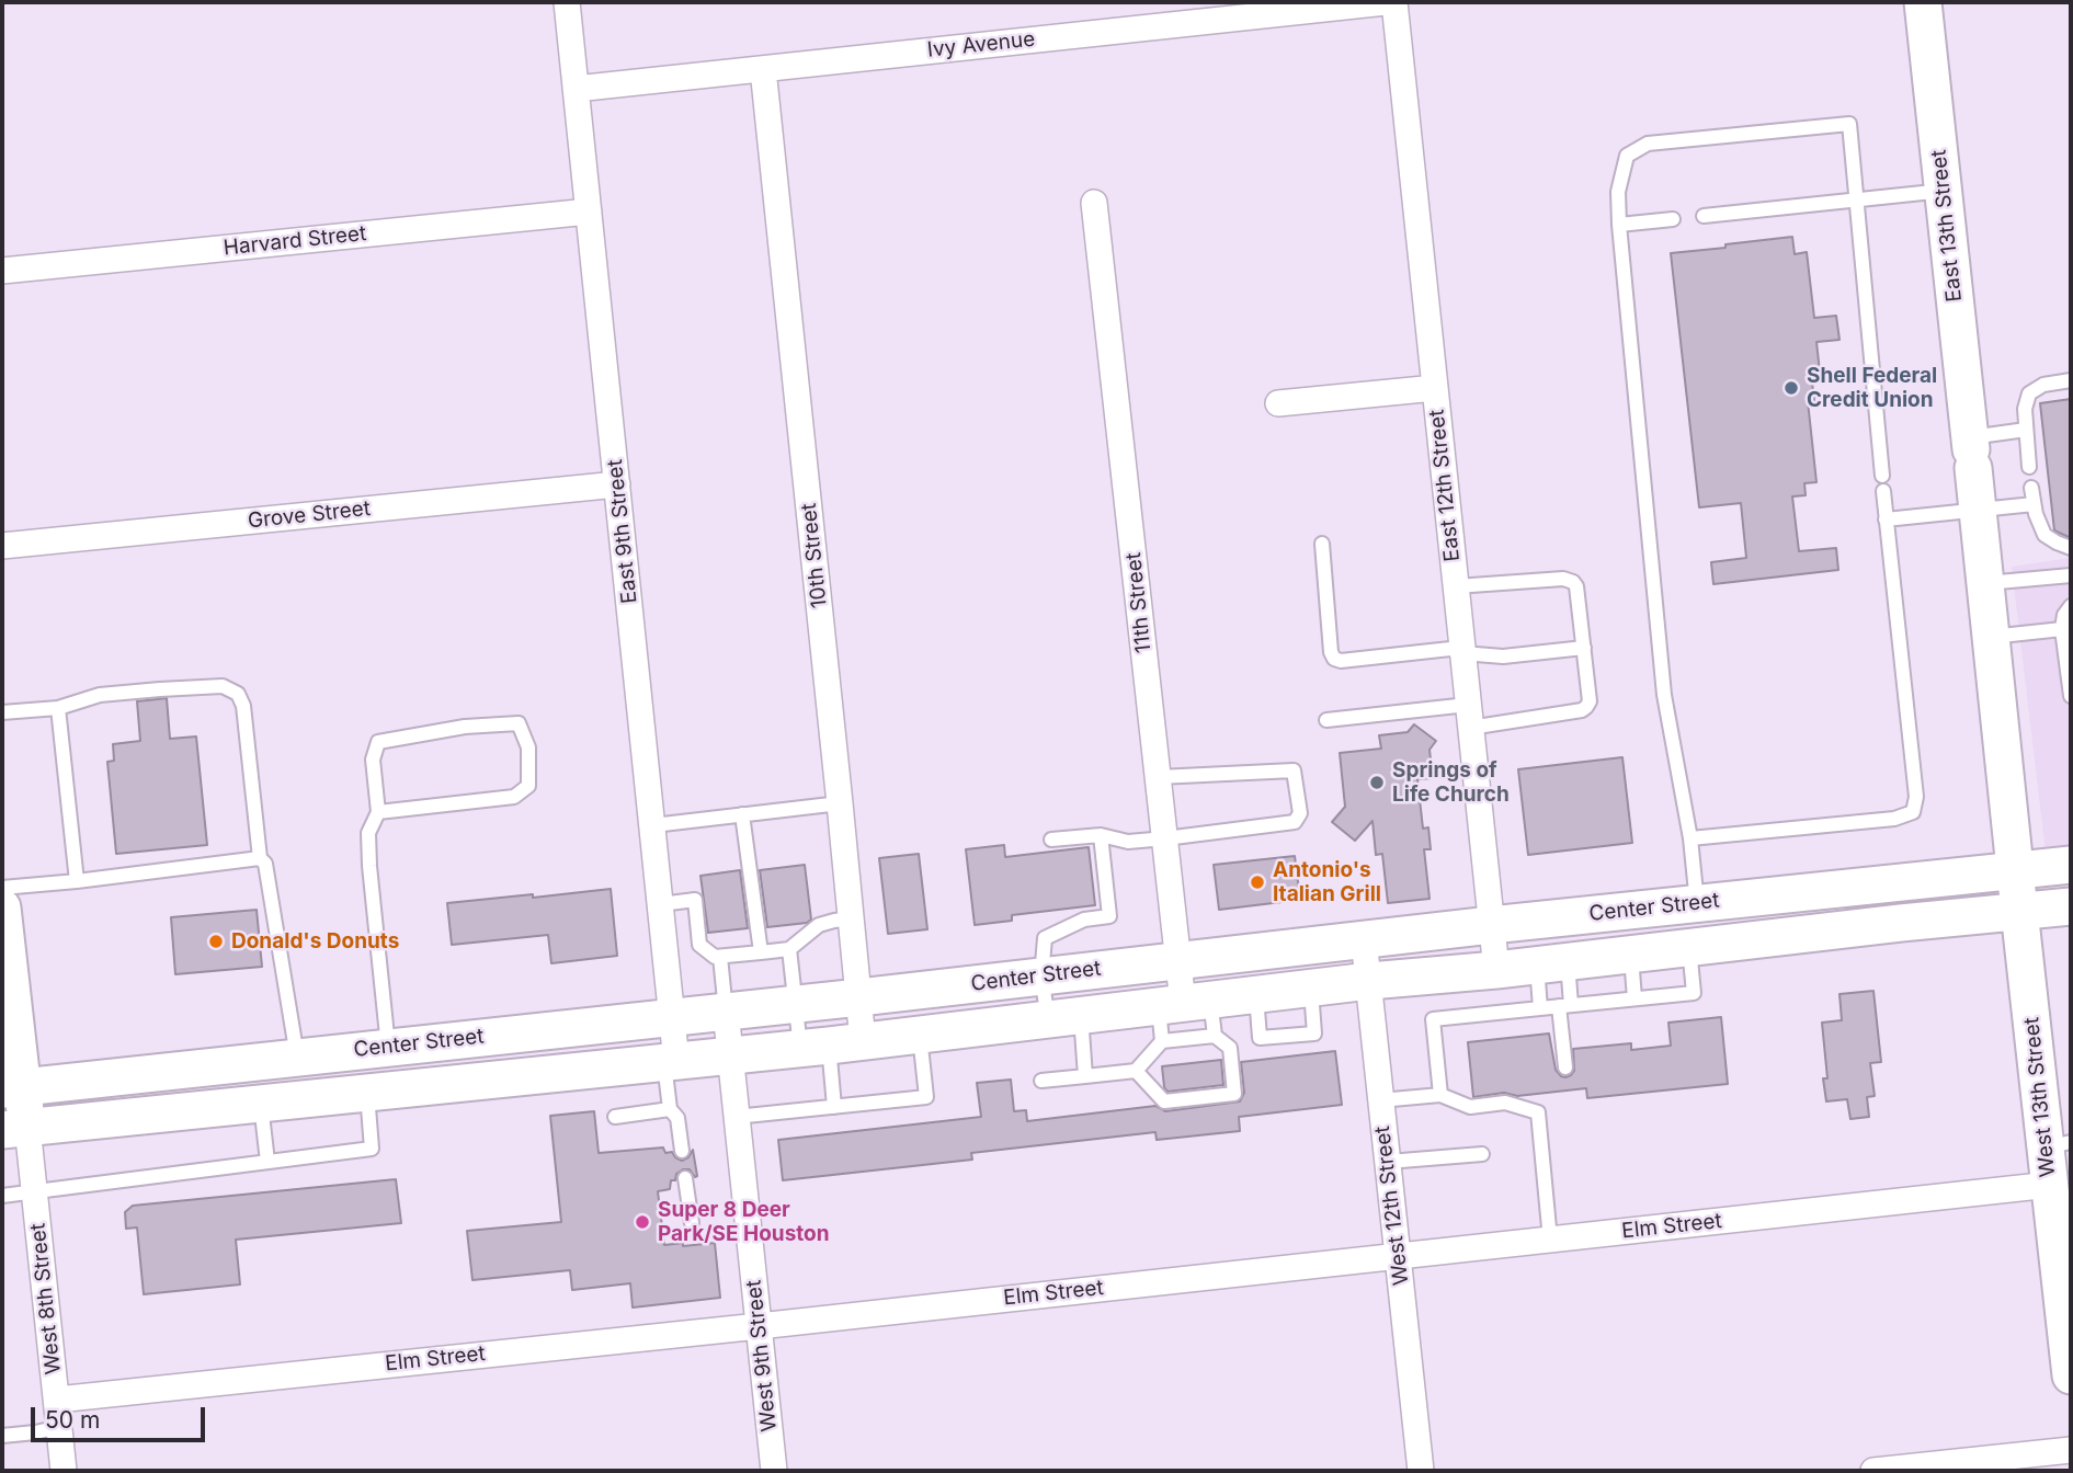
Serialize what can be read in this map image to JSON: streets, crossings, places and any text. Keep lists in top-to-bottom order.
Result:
{
  "streets": {
    "main road": ["East 13th Street", "Center Street", "West 13th Street"],
    "street": [
      "Ivy Avenue",
      "Harvard Street",
      "East 12th Street",
      "Grove Street",
      "East 9th Street",
      "10th Street",
      "11th Street",
      "West 12th Street",
      "Elm Street",
      "West 8th Street",
      "West 9th Street"
    ]
  },
  "crossings": [
    ["Ivy Avenue", "East 9th Street"],
    ["Ivy Avenue", "10th Street"],
    ["East 13th Street", "Center Street"],
    ["East 13th Street", "West 13th Street"],
    ["Harvard Street", "East 9th Street"],
    ["East 12th Street", "Center Street"],
    ["Grove Street", "East 9th Street"],
    ["East 9th Street", "Center Street"],
    ["10th Street", "Center Street"],
    ["11th Street", "Center Street"],
    ["Center Street", "West 13th Street"],
    ["Center Street", "West 12th Street"],
    ["Center Street", "West 8th Street"],
    ["Center Street", "West 9th Street"],
    ["West 13th Street", "Elm Street"],
    ["West 12th Street", "Elm Street"],
    ["Elm Street", "West 8th Street"],
    ["Elm Street", "West 9th Street"]
  ],
  "places": [
    "Shell Federal Credit Union",
    "Springs of Life Church",
    "Antonio's Italian Grill",
    "Donald's Donuts",
    "Super 8 Deer Park/SE Houston"
  ],
  "scale_bar": "50 m"
}
